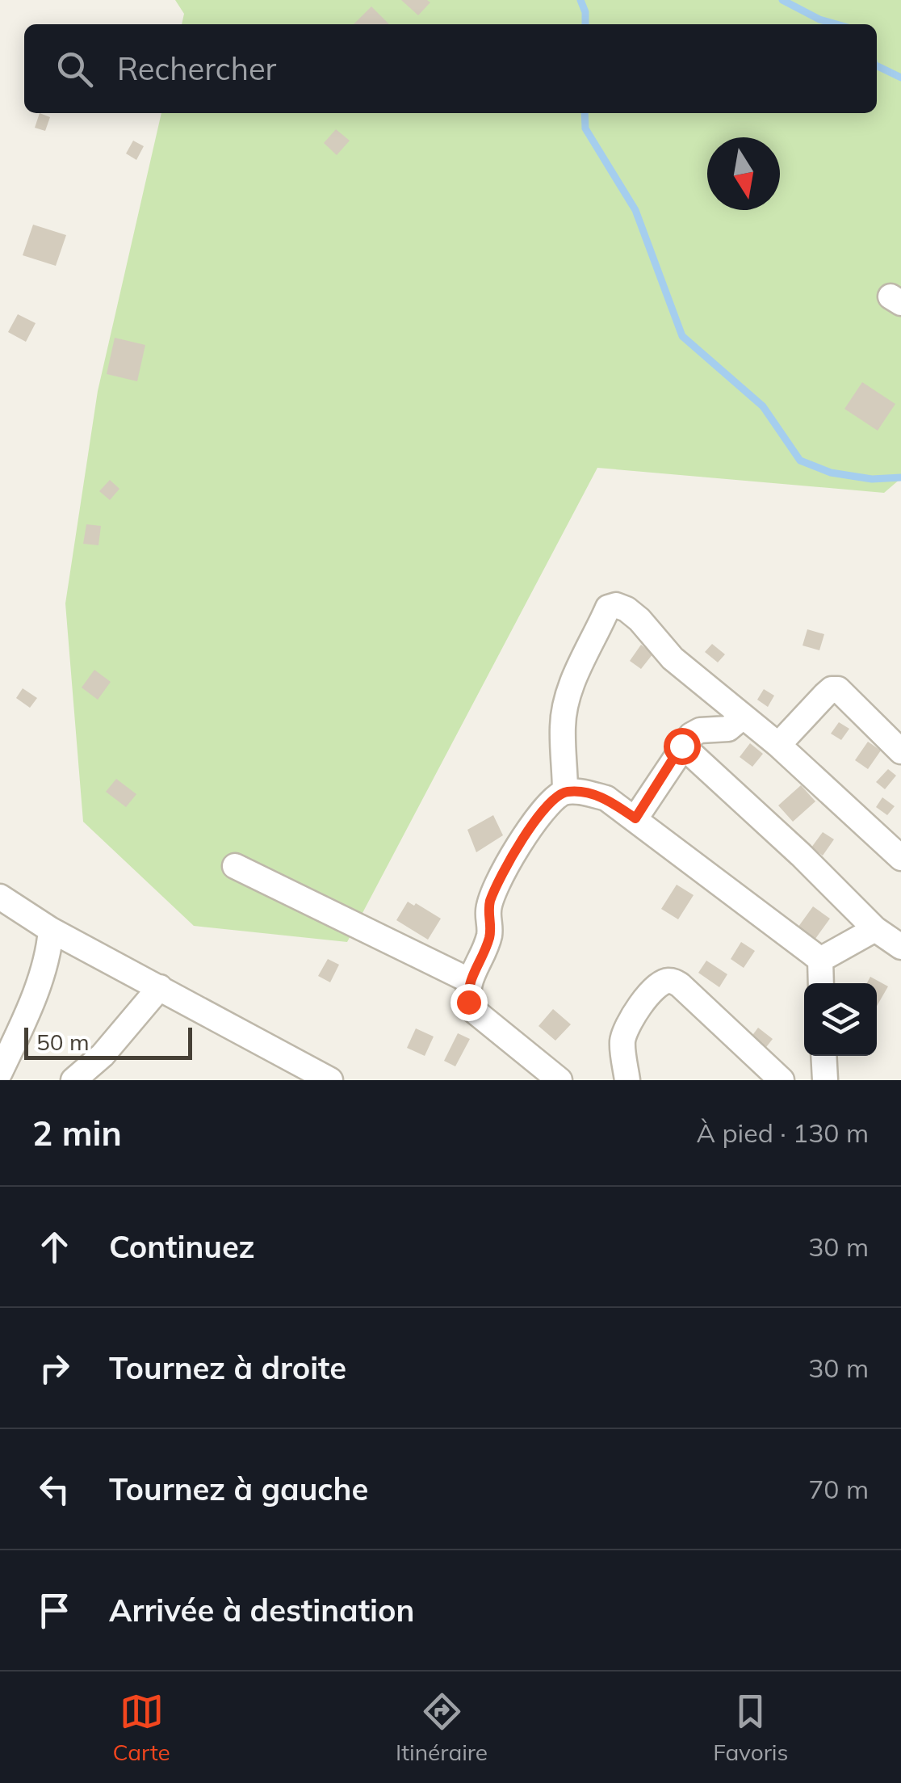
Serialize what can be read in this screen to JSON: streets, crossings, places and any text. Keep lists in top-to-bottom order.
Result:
{
  "scale_bar": "50 m",
  "north": "bottom",
  "page": {
    "search": "Rechercher",
    "scale": "50 m",
    "heading": ["2 min", "À pied · 130 m"],
    "list": [
      ["Continuez", "30 m"],
      ["Tournez à droite", "30 m"],
      ["Tournez à gauche", "70 m"],
      "Arrivée à destination"
    ],
    "nav": ["Carte", "Itinéraire", "Favoris"]
  }
}
